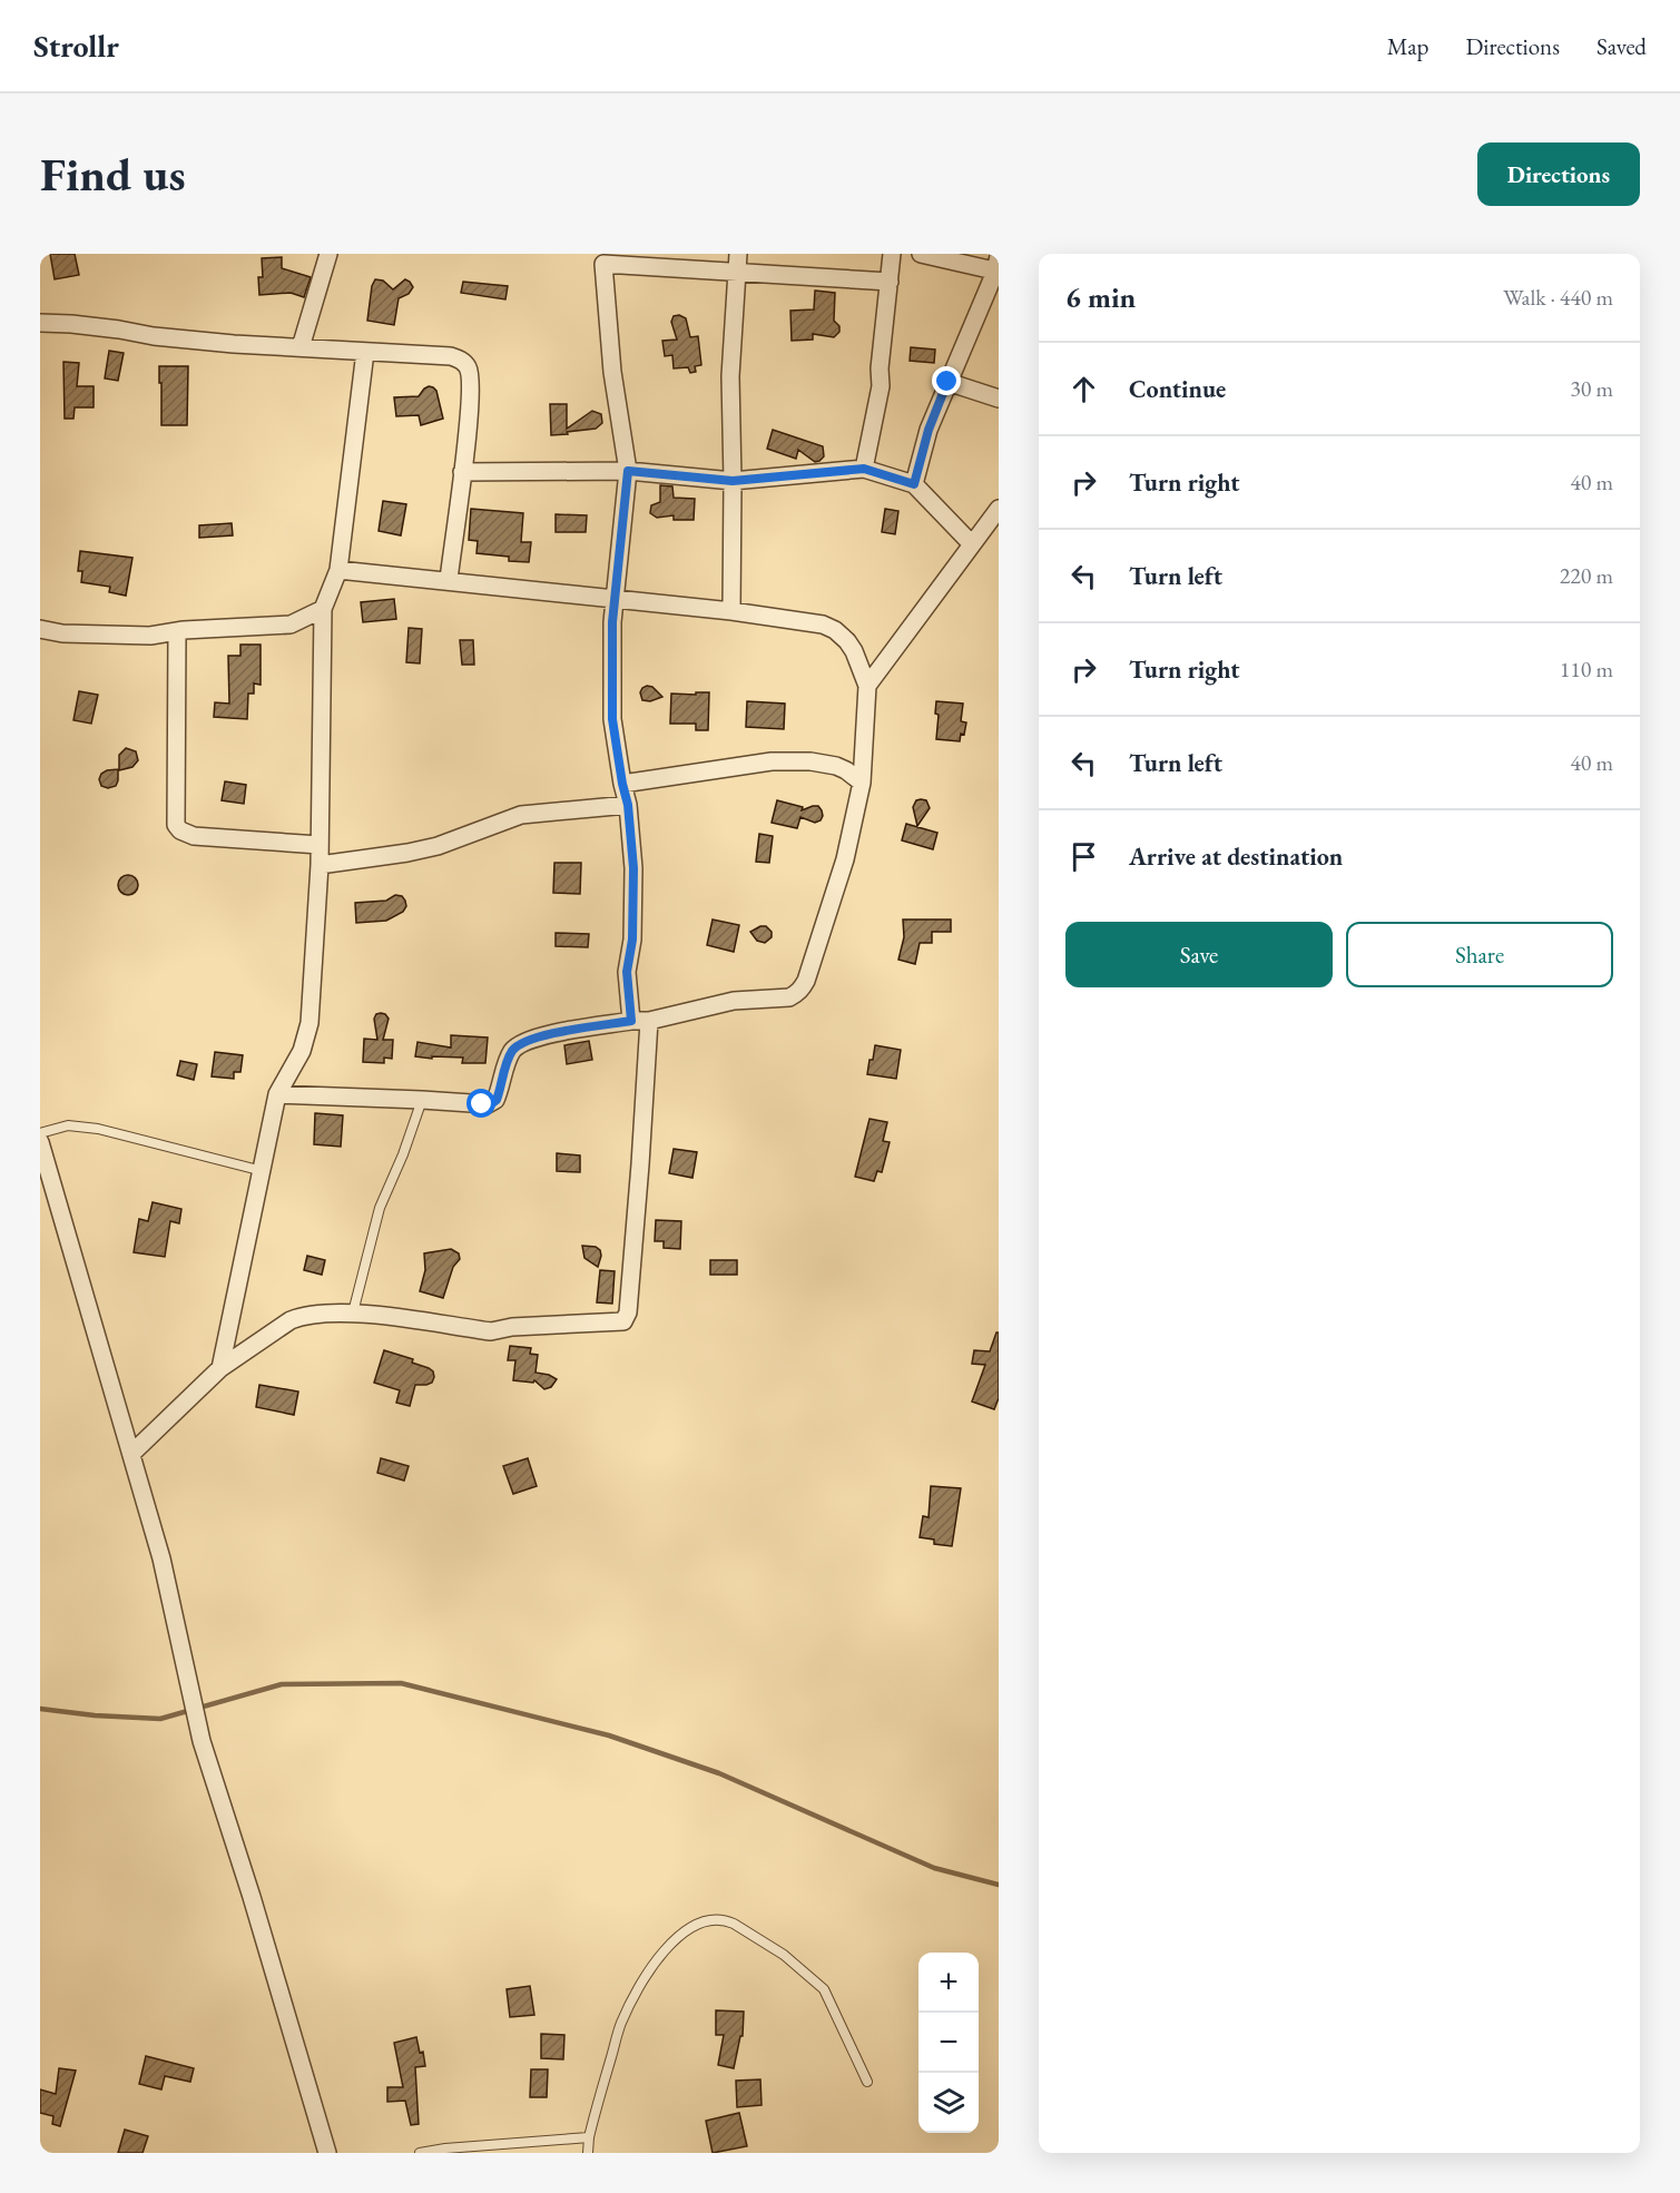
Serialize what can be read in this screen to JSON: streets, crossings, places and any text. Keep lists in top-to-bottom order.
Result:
{
  "page": {
    "header": "Strollr",
    "nav": ["Map", "Directions", "Saved"],
    "buttons": [
      "Directions",
      ["Save", "Share"]
    ],
    "title": "Find us",
    "heading": ["6 min", "Walk · 440 m"],
    "list": [
      ["Continue", "30 m"],
      ["Turn right", "40 m"],
      ["Turn left", "220 m"],
      ["Turn right", "110 m"],
      ["Turn left", "40 m"],
      "Arrive at destination"
    ],
    "map_buttons": ["+", "−"]
  }
}
